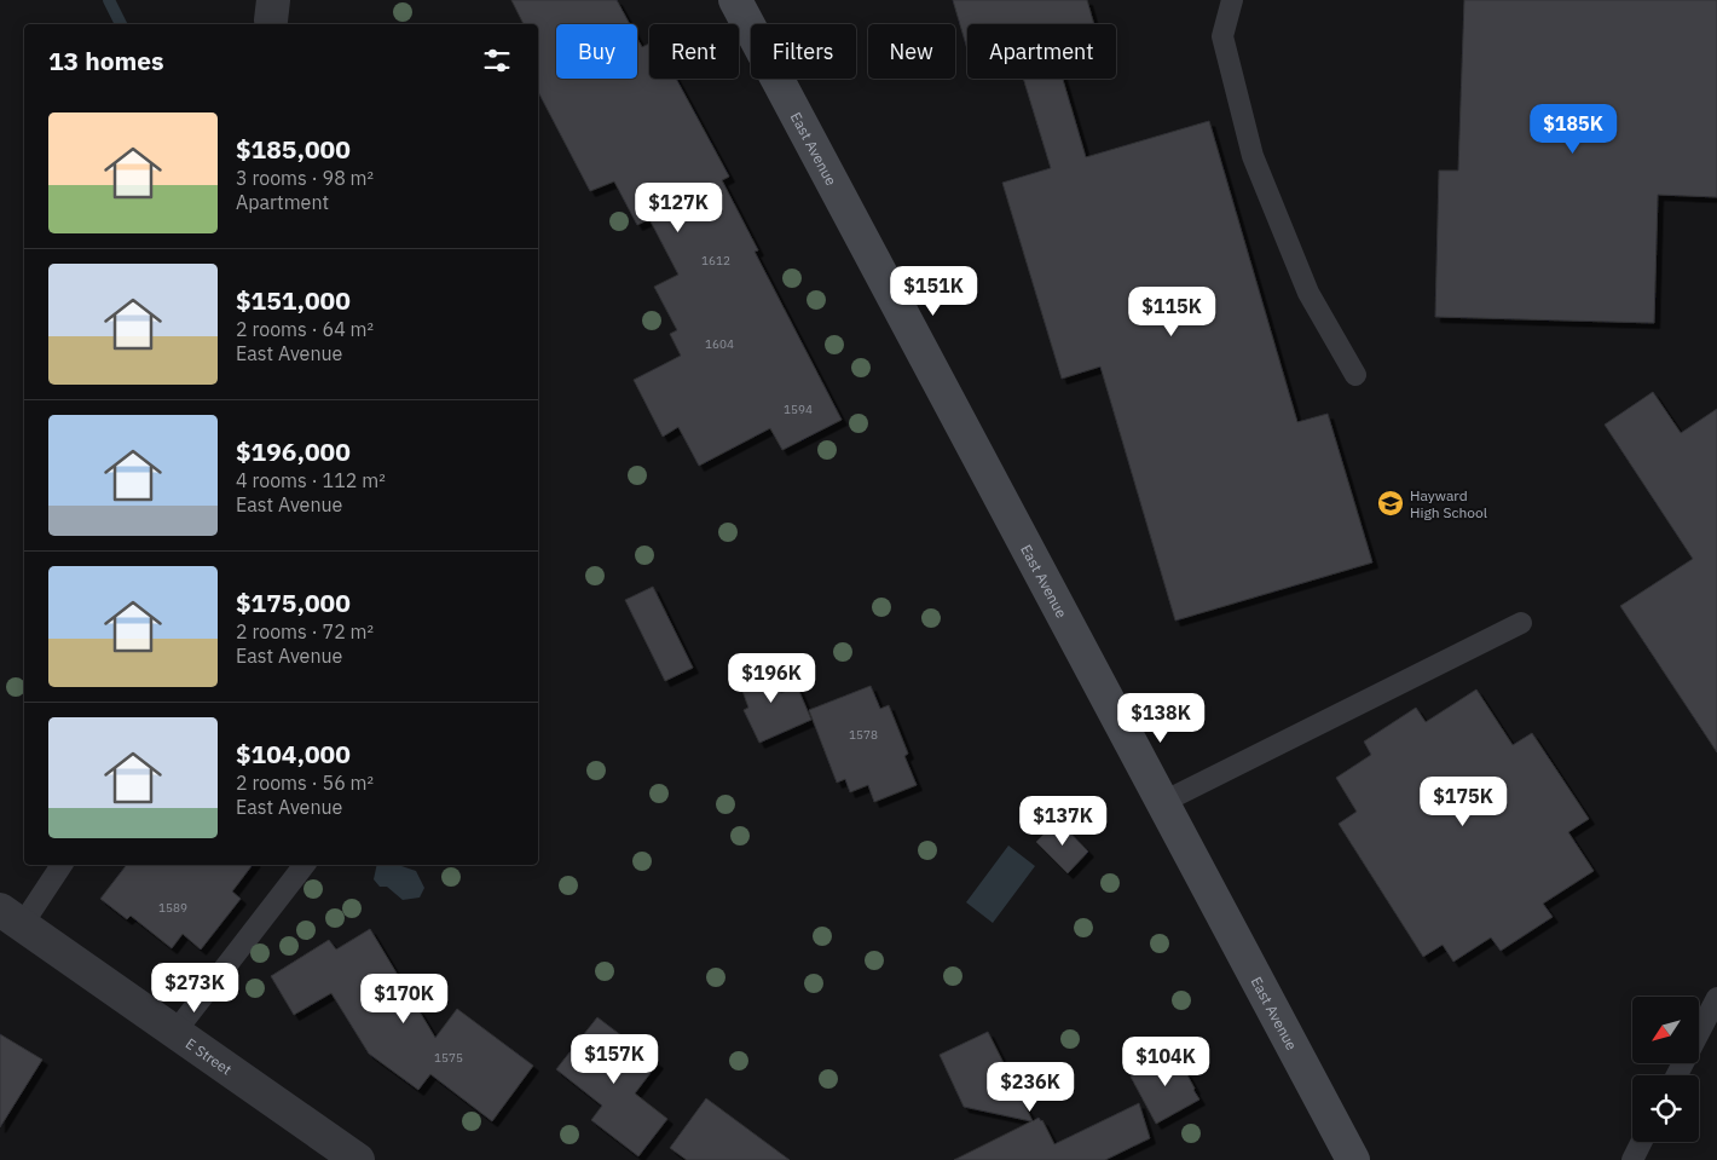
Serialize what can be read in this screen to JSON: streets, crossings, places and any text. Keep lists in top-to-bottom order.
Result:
{
  "streets": {
    "street": ["East Avenue", "E Street"]
  },
  "places": {
    "school or university": ["Hayward High School"]
  },
  "house_numbers": [
    "1612",
    "1604",
    "1594",
    "1578",
    "1589",
    "1575"
  ],
  "north": "bottom left",
  "page": {
    "chip": [
      "Buy",
      "Rent",
      "Filters",
      "New",
      "Apartment"
    ],
    "heading": "13 homes",
    "list": [
      {
        "name": "$185,000",
        "note": "3 rooms · 98 m² · Apartment"
      },
      {
        "name": "$151,000",
        "note": "2 rooms · 64 m² · East Avenue"
      },
      {
        "name": "$196,000",
        "note": "4 rooms · 112 m² · East Avenue"
      },
      {
        "name": "$175,000",
        "note": "2 rooms · 72 m² · East Avenue"
      },
      {
        "name": "$104,000",
        "note": "2 rooms · 56 m² · East Avenue"
      }
    ],
    "price": [
      "$185K",
      "$127K",
      "$151K",
      "$115K",
      "$196K",
      "$138K",
      "$175K",
      "$137K",
      "$273K",
      "$170K",
      "$157K",
      "$104K",
      "$236K"
    ]
  }
}
